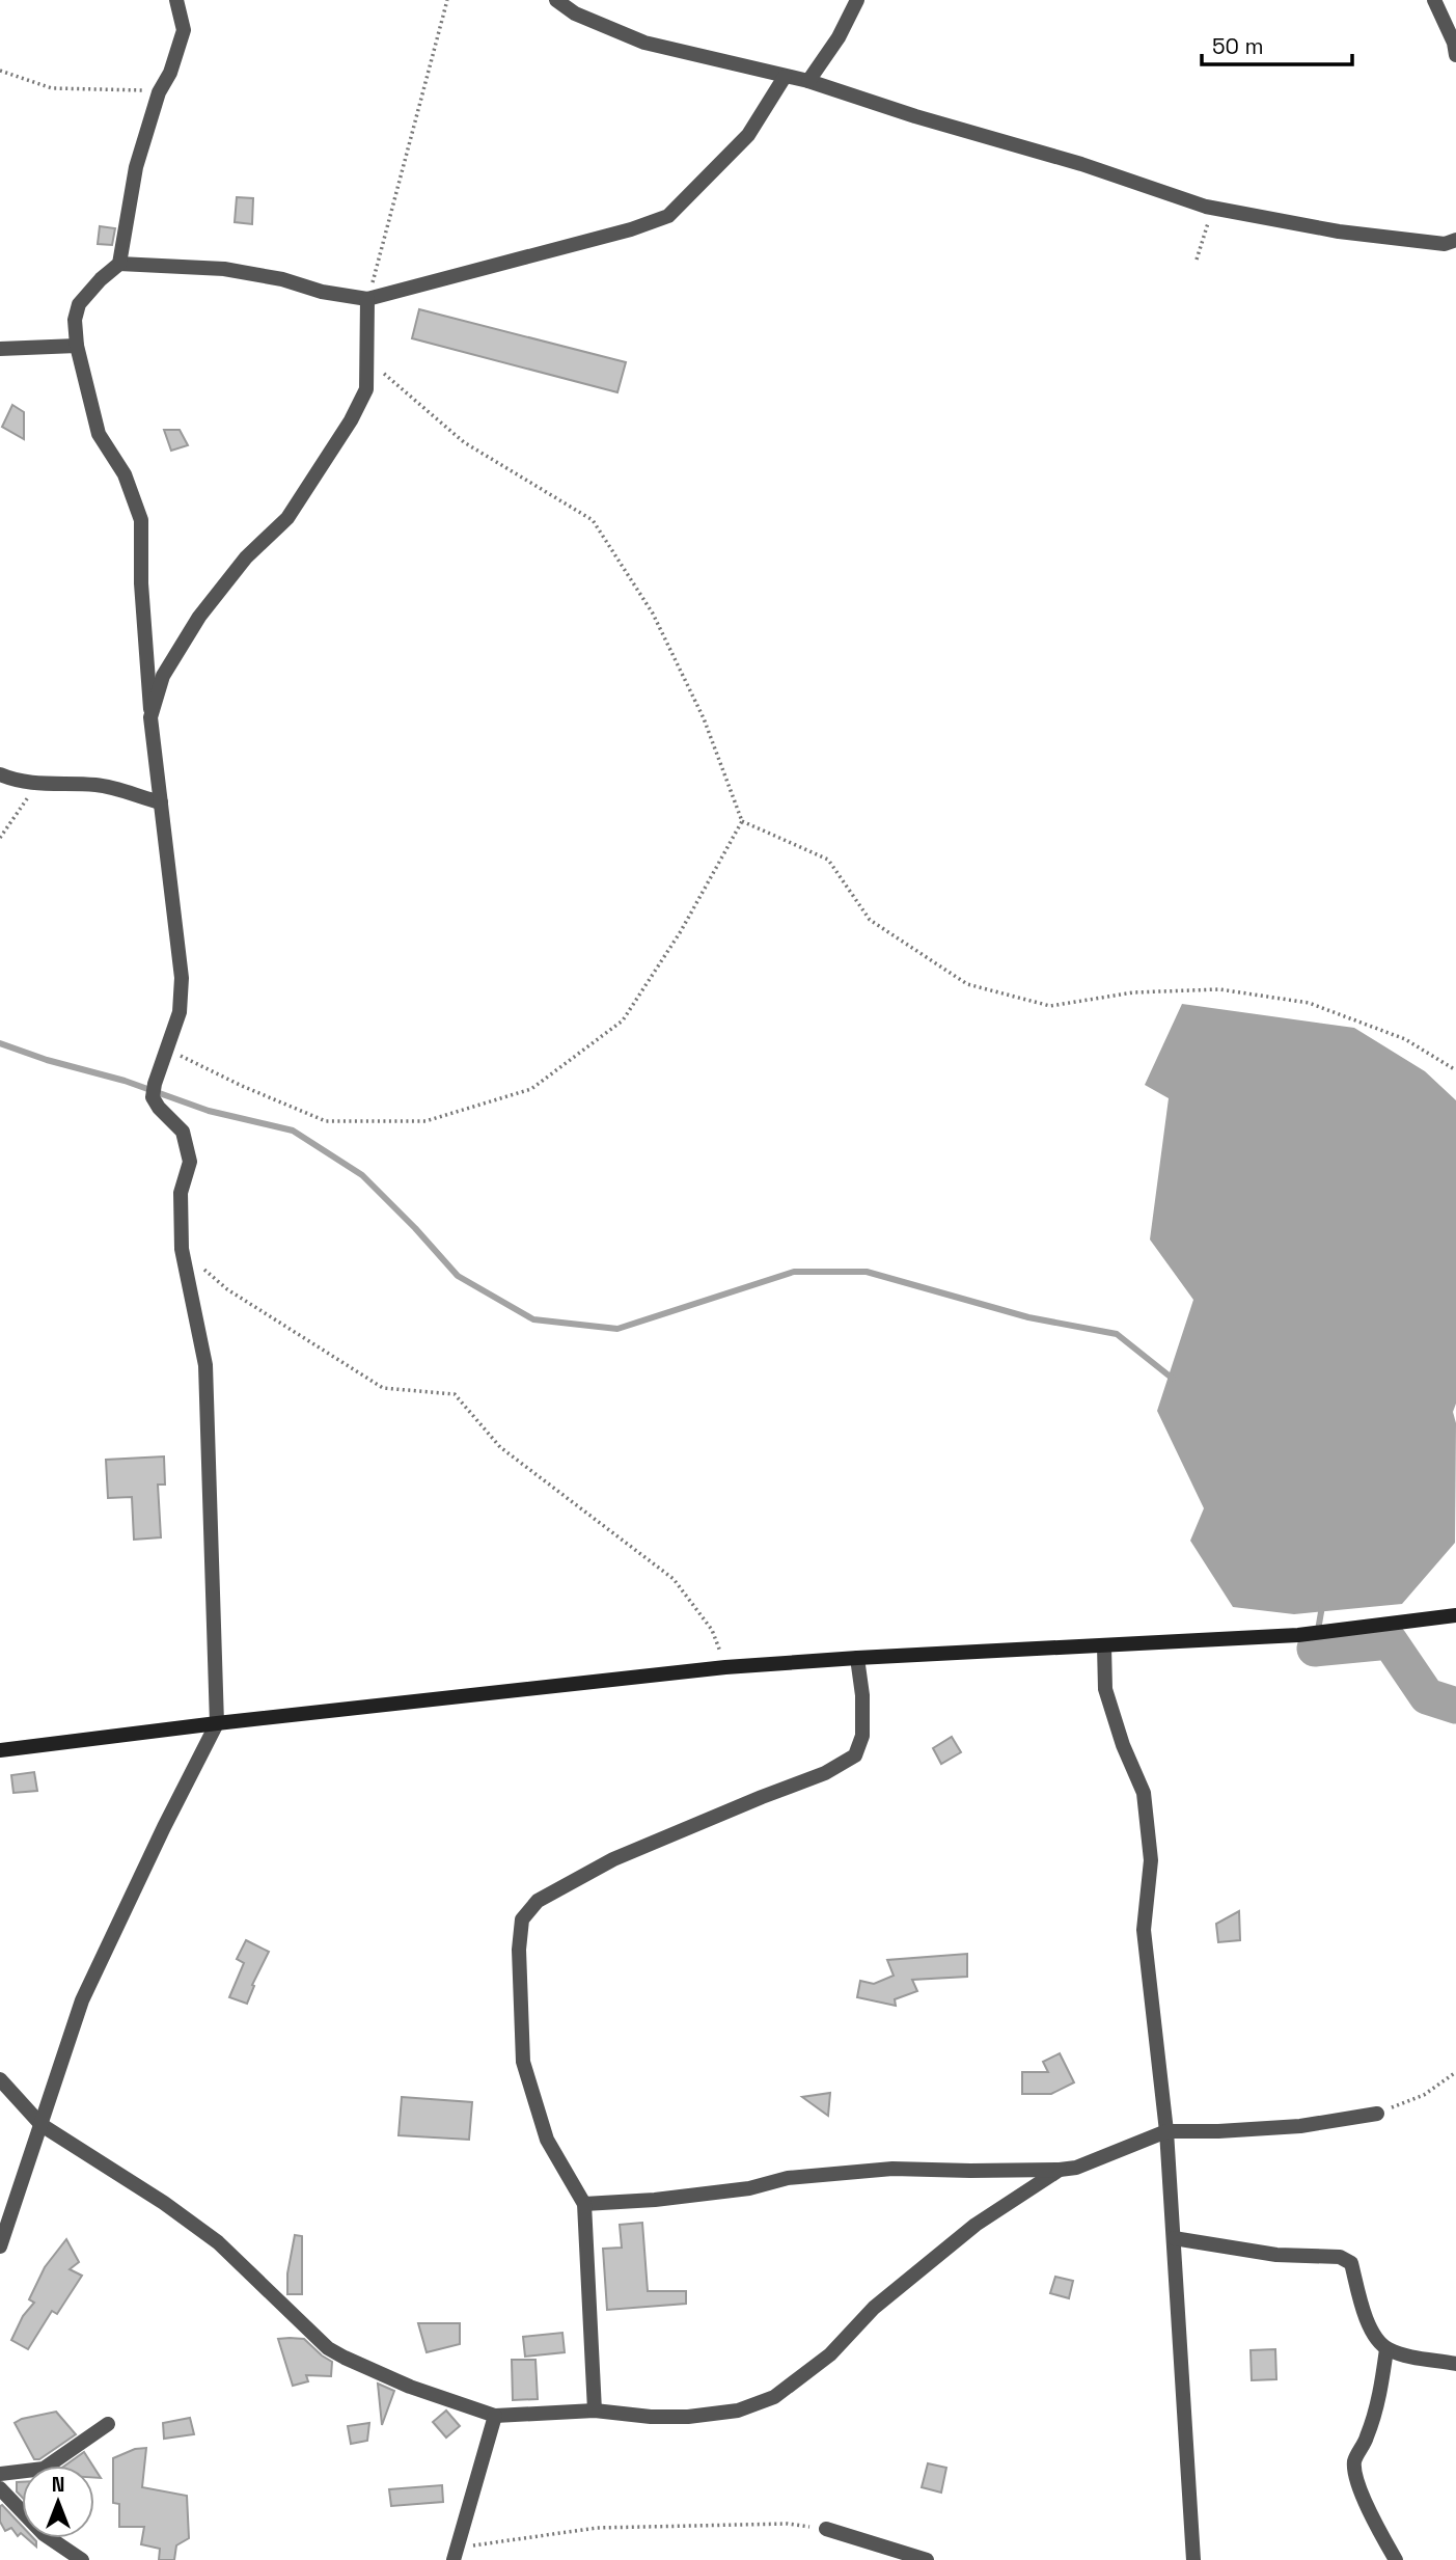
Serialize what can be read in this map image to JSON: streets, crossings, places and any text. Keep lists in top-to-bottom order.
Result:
{
  "scale_bar": "50 m",
  "north": "top"
}
